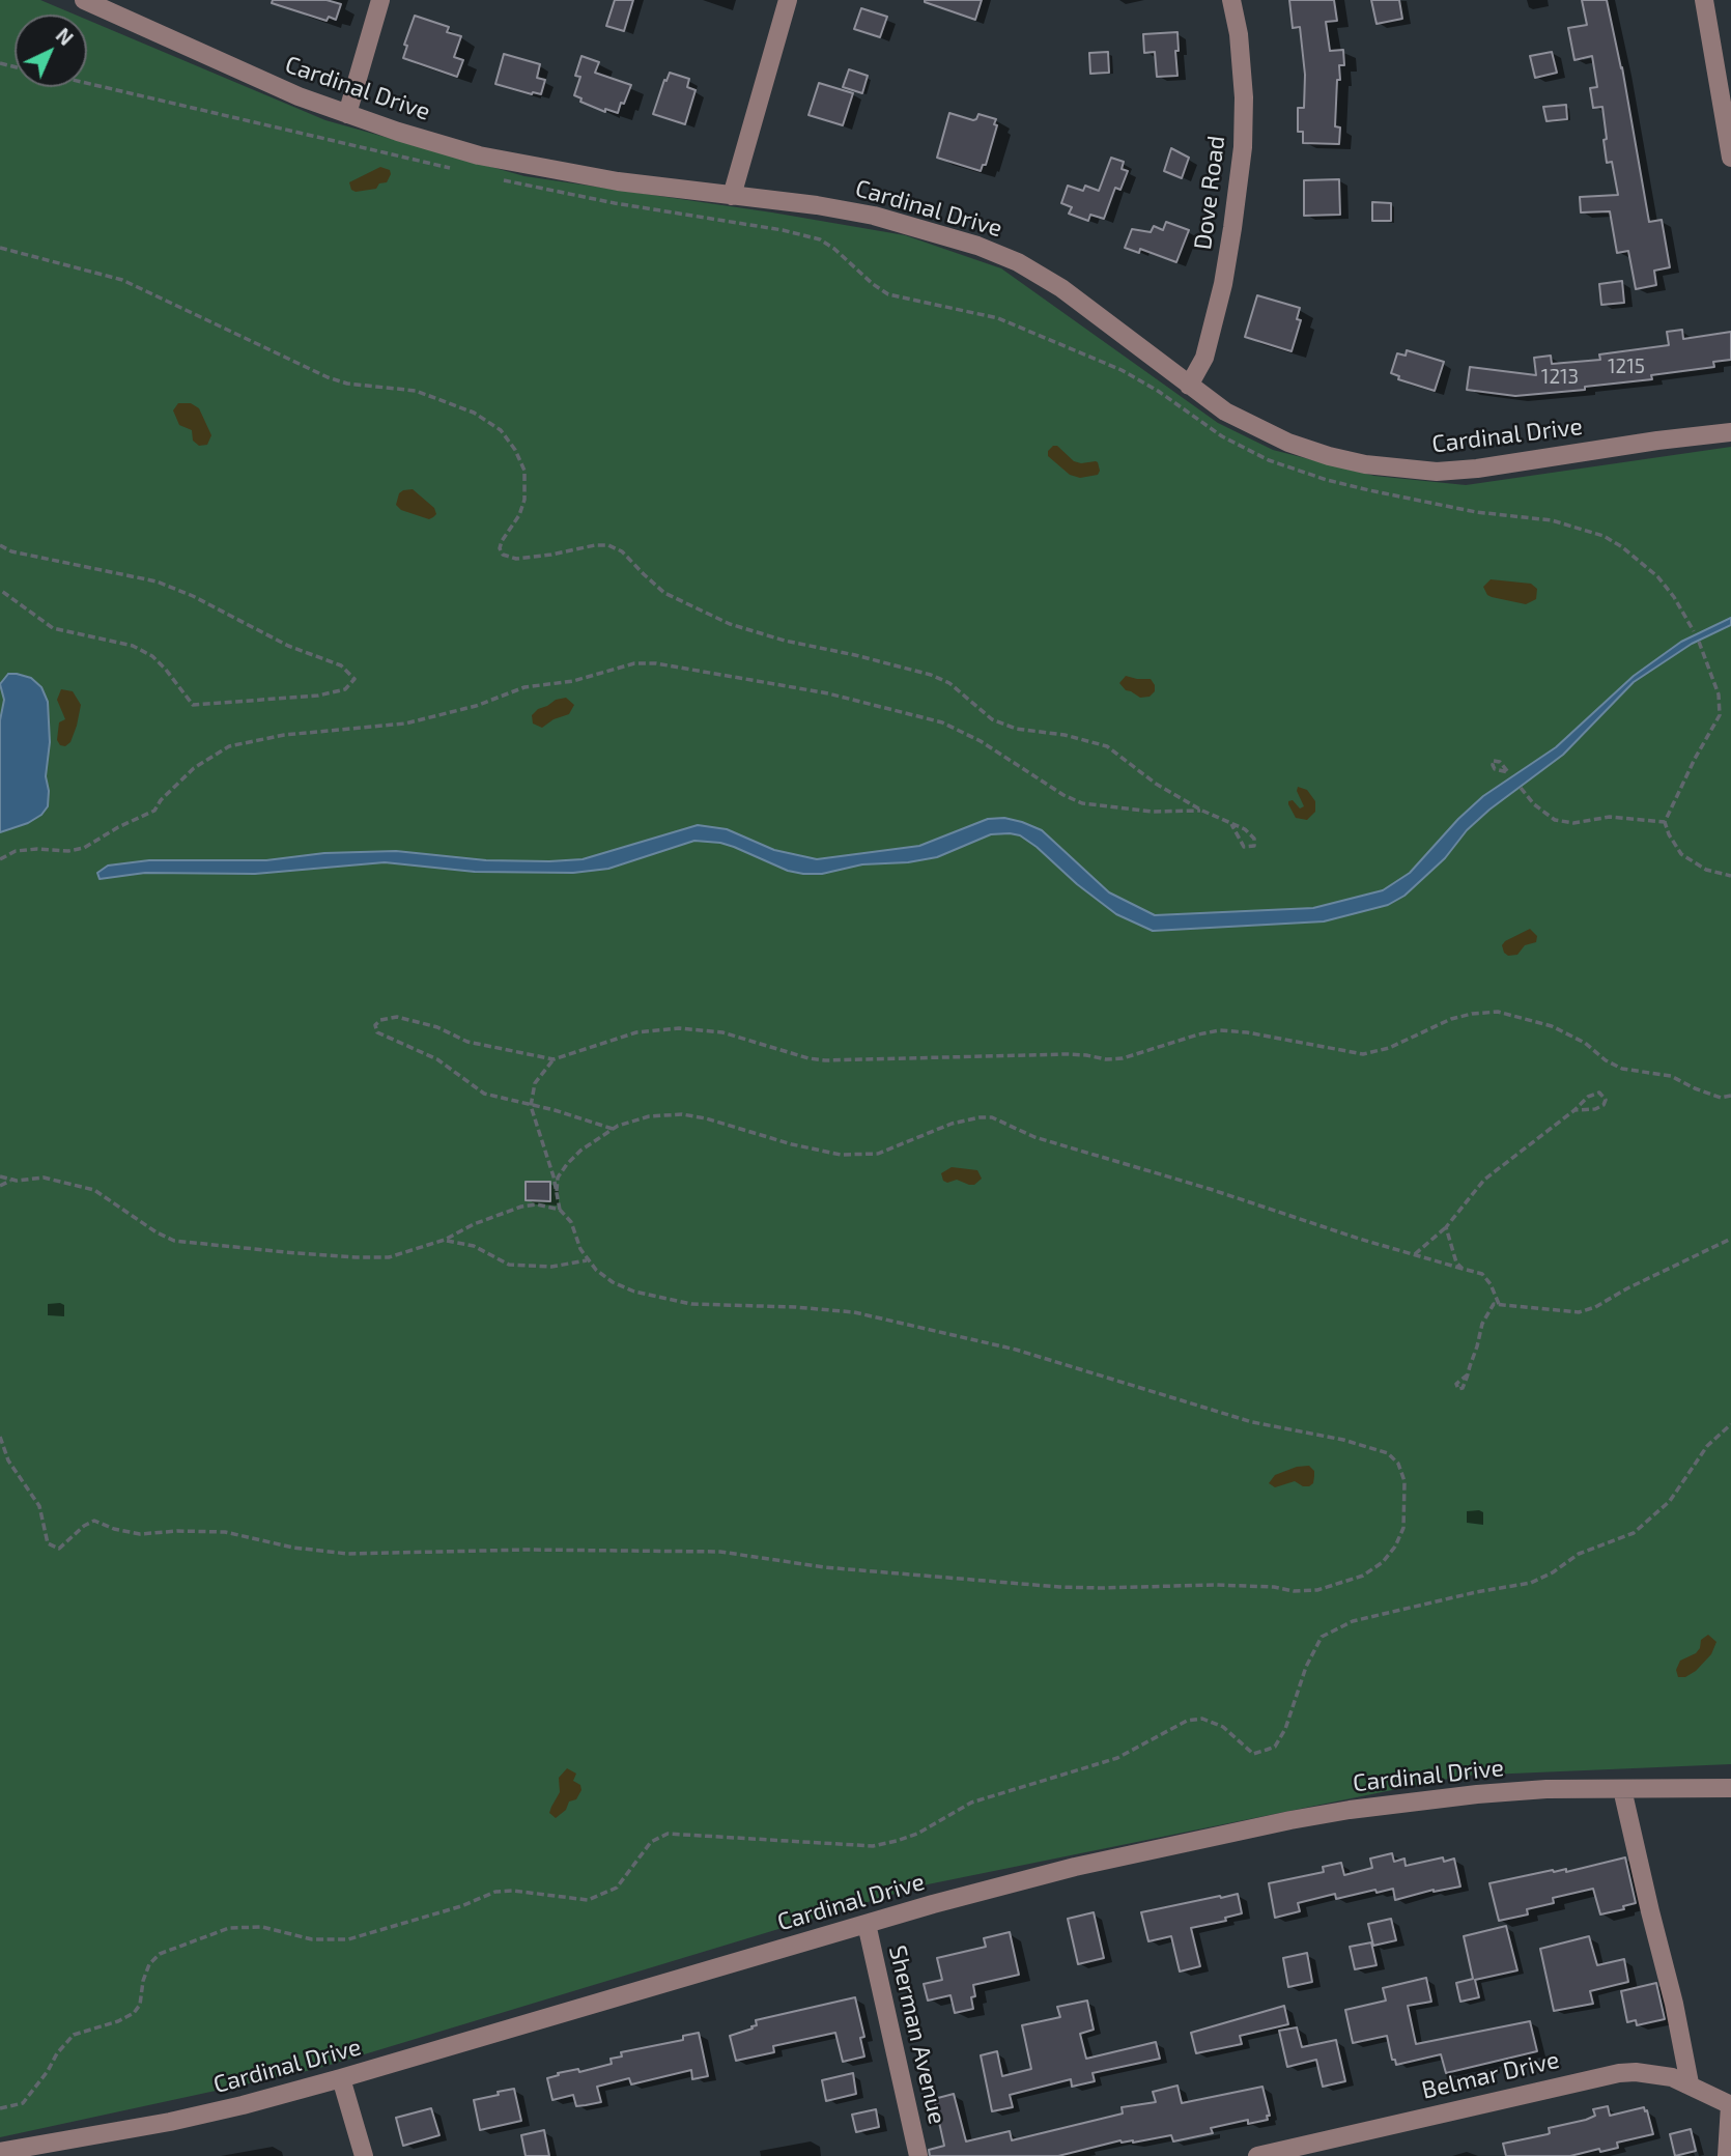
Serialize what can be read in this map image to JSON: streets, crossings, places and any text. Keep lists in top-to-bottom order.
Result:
{
  "streets": {
    "street": [
      "Cardinal Drive",
      "Dove Road",
      "Sherman Avenue",
      "Belmar Drive"
    ]
  },
  "crossings": [
    ["Cardinal Drive", "Dove Road"],
    ["Cardinal Drive", "Sherman Avenue"]
  ],
  "house_numbers": ["1215", "1213"],
  "north": "top right"
}
